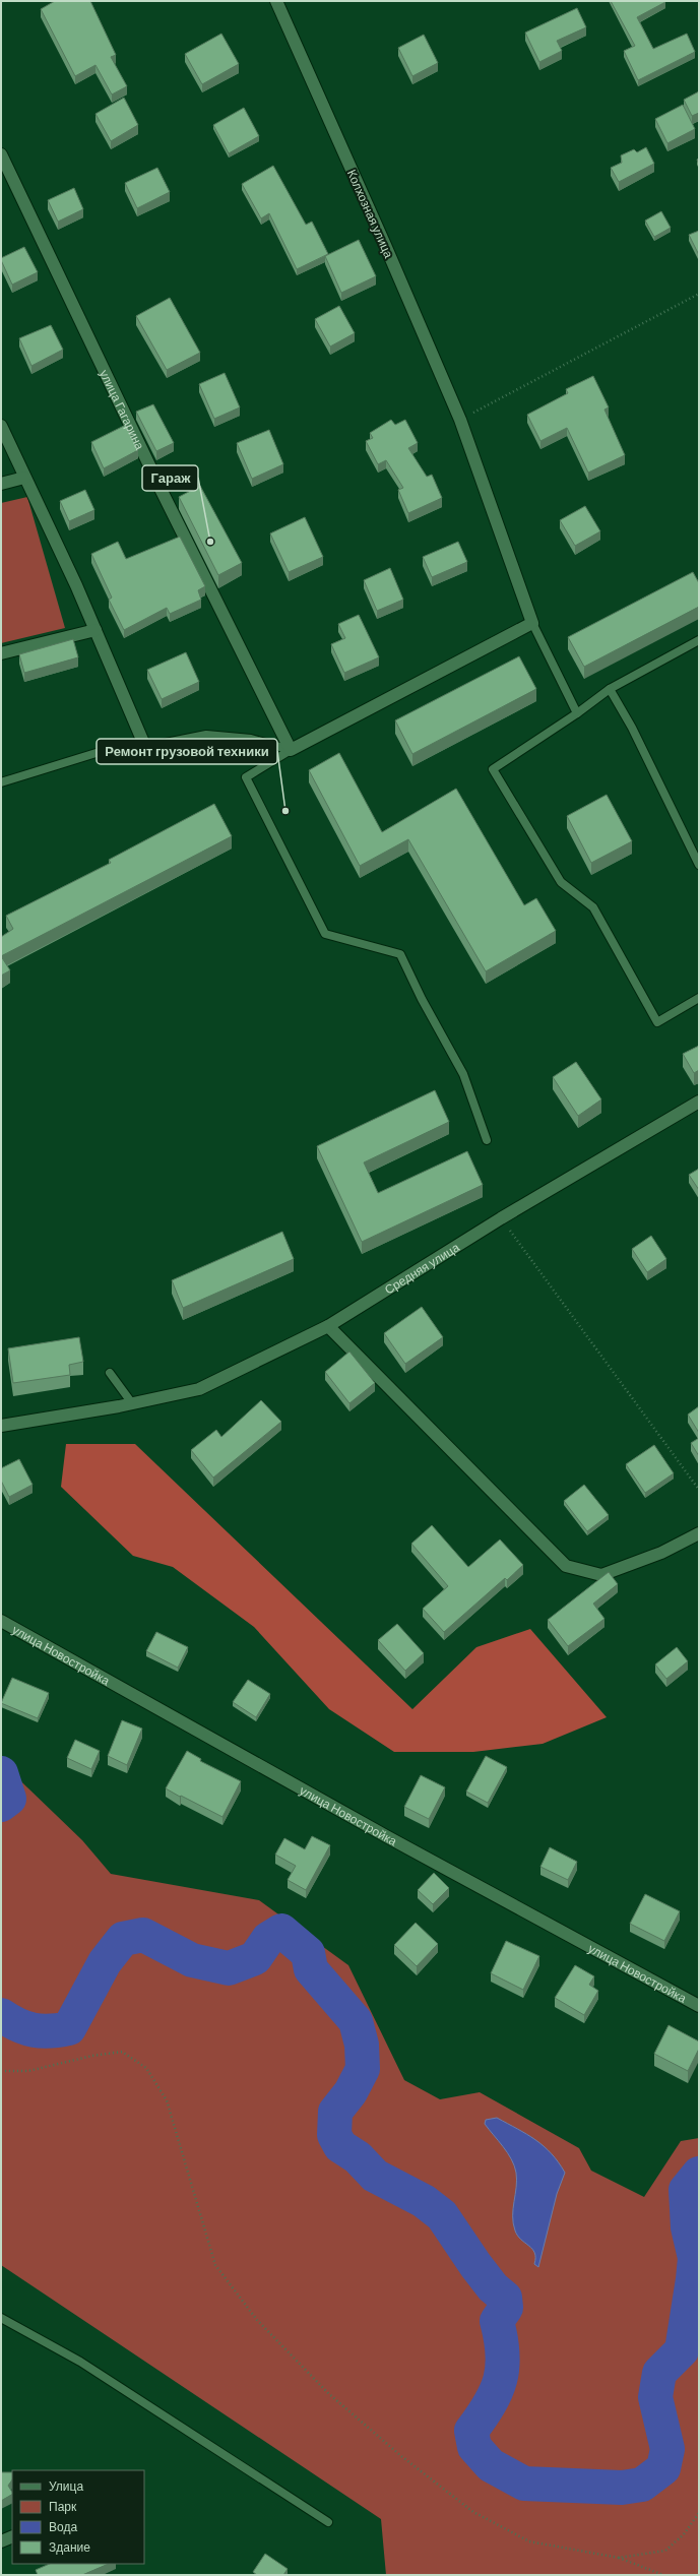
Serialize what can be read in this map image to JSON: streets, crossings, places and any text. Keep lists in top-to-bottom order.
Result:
{
  "streets": {
    "street": [
      "Колхозная улица",
      "улица Гагарина",
      "Средняя улица",
      "улица Новостройка"
    ]
  },
  "places": ["Гараж", "Ремонт грузовой техники"],
  "legend": [
    "Улица",
    "Парк",
    "Вода",
    "Здание"
  ]
}
